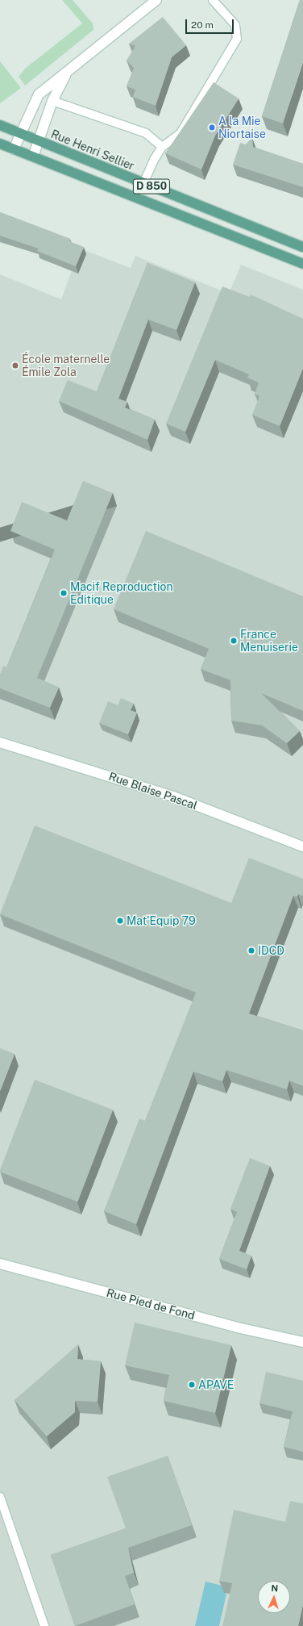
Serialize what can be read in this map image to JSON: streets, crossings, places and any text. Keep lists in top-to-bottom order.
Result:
{
  "streets": {
    "main road": ["Rue Henri Sellier", "D 850"],
    "street": ["Rue Blaise Pascal", "Rue Pied de Fond"]
  },
  "places": [
    "A la Mie Niortaise",
    "École maternelle Émile Zola",
    "Macif Reproduction Editique",
    "France Menuiserie",
    "Mat'Equip 79",
    "IDCD",
    "APAVE"
  ],
  "scale_bar": "20 m",
  "north": "top"
}
